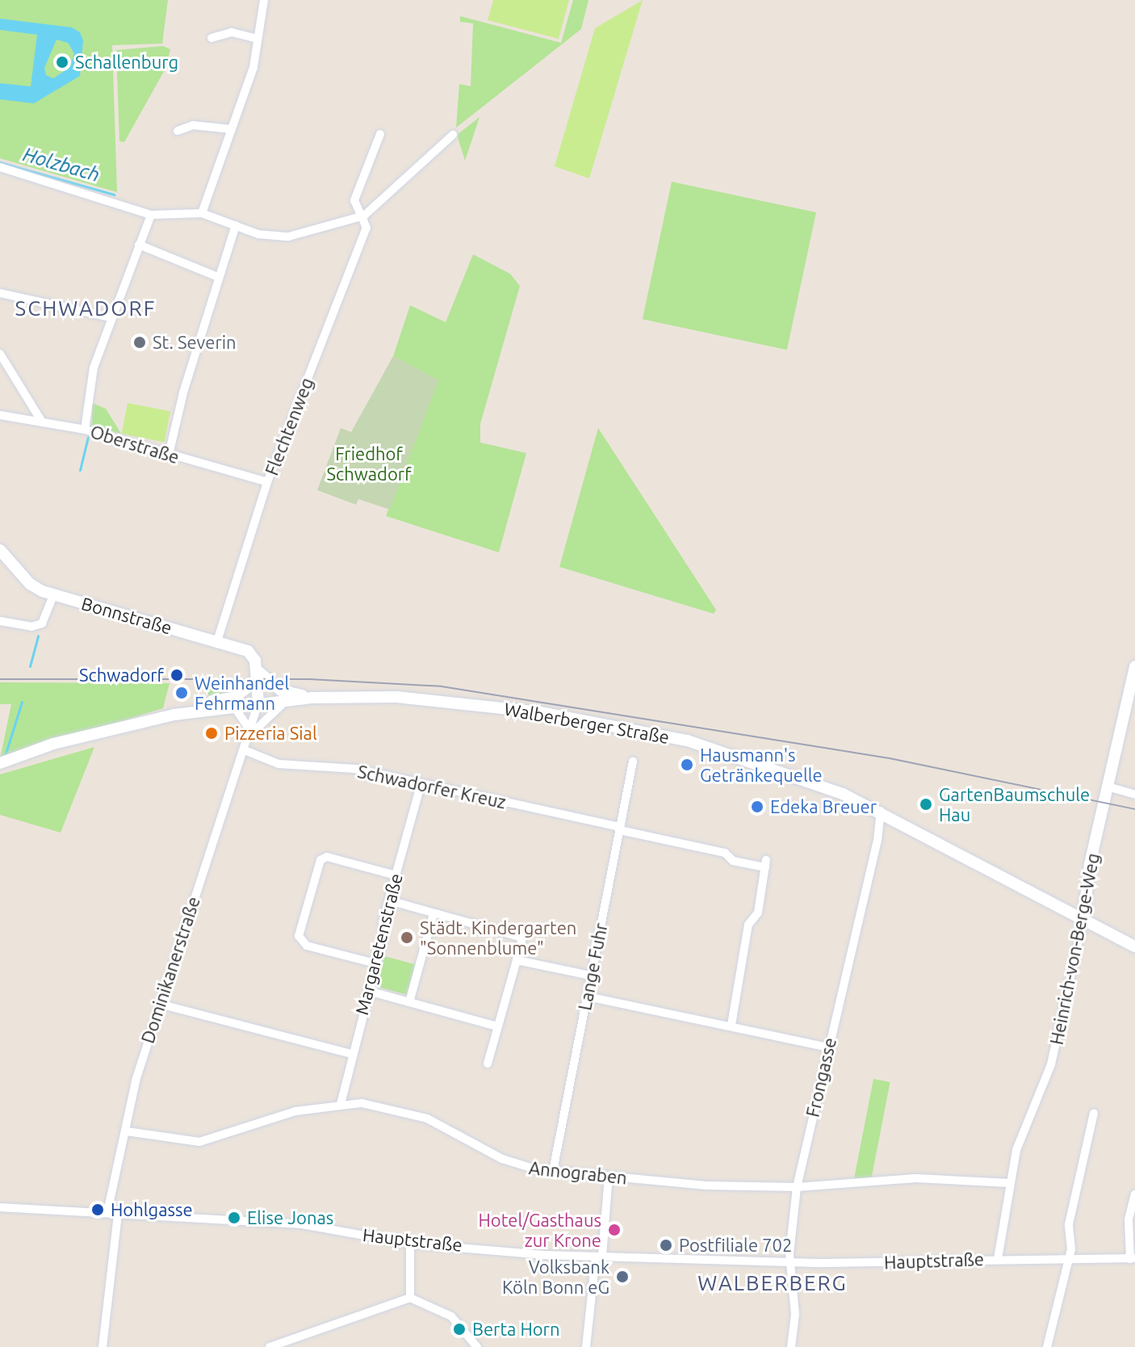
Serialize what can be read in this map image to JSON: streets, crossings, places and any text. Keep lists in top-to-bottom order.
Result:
{
  "streets": {
    "main road": ["Bonnstraße", "Walberberger Straße", "Heinrich-von-Berge-Weg"],
    "street": [
      "Flechtenweg",
      "Oberstraße",
      "Schwadorfer Kreuz",
      "Margaretenstraße",
      "Lange Fuhr",
      "Dominikanerstraße",
      "Frongasse",
      "Annograben",
      "Hauptstraße"
    ]
  },
  "crossings": [
    ["Flechtenweg", "Oberstraße"],
    ["Flechtenweg", "Bonnstraße"],
    ["Bonnstraße", "Walberberger Straße"],
    ["Bonnstraße", "Dominikanerstraße"],
    ["Walberberger Straße", "Heinrich-von-Berge-Weg"],
    ["Walberberger Straße", "Dominikanerstraße"],
    ["Walberberger Straße", "Frongasse"],
    ["Schwadorfer Kreuz", "Margaretenstraße"],
    ["Schwadorfer Kreuz", "Lange Fuhr"],
    ["Schwadorfer Kreuz", "Dominikanerstraße"],
    ["Margaretenstraße", "Annograben"],
    ["Heinrich-von-Berge-Weg", "Annograben"],
    ["Heinrich-von-Berge-Weg", "Hauptstraße"],
    ["Lange Fuhr", "Annograben"],
    ["Dominikanerstraße", "Annograben"],
    ["Dominikanerstraße", "Hauptstraße"],
    ["Frongasse", "Annograben"],
    ["Frongasse", "Hauptstraße"]
  ],
  "districts": ["SCHWADORF", "WALBERBERG"],
  "water": ["Holzbach"],
  "parks": ["Friedhof Schwadorf"],
  "places": [
    "Schallenburg",
    "St. Severin",
    "Schwadorf",
    "Weinhandel Fehrmann",
    "Pizzeria Sial",
    "Hausmann's Getränkequelle",
    "GartenBaumschule Hau",
    "Edeka Breuer",
    "Städt. Kindergarten \"Sonnenblume\"",
    "Hohlgasse",
    "Elise Jonas",
    "Hotel/Gasthaus zur Krone",
    "Postfiliale 702",
    "Volksbank Köln Bonn eG",
    "Berta Horn"
  ]
}
